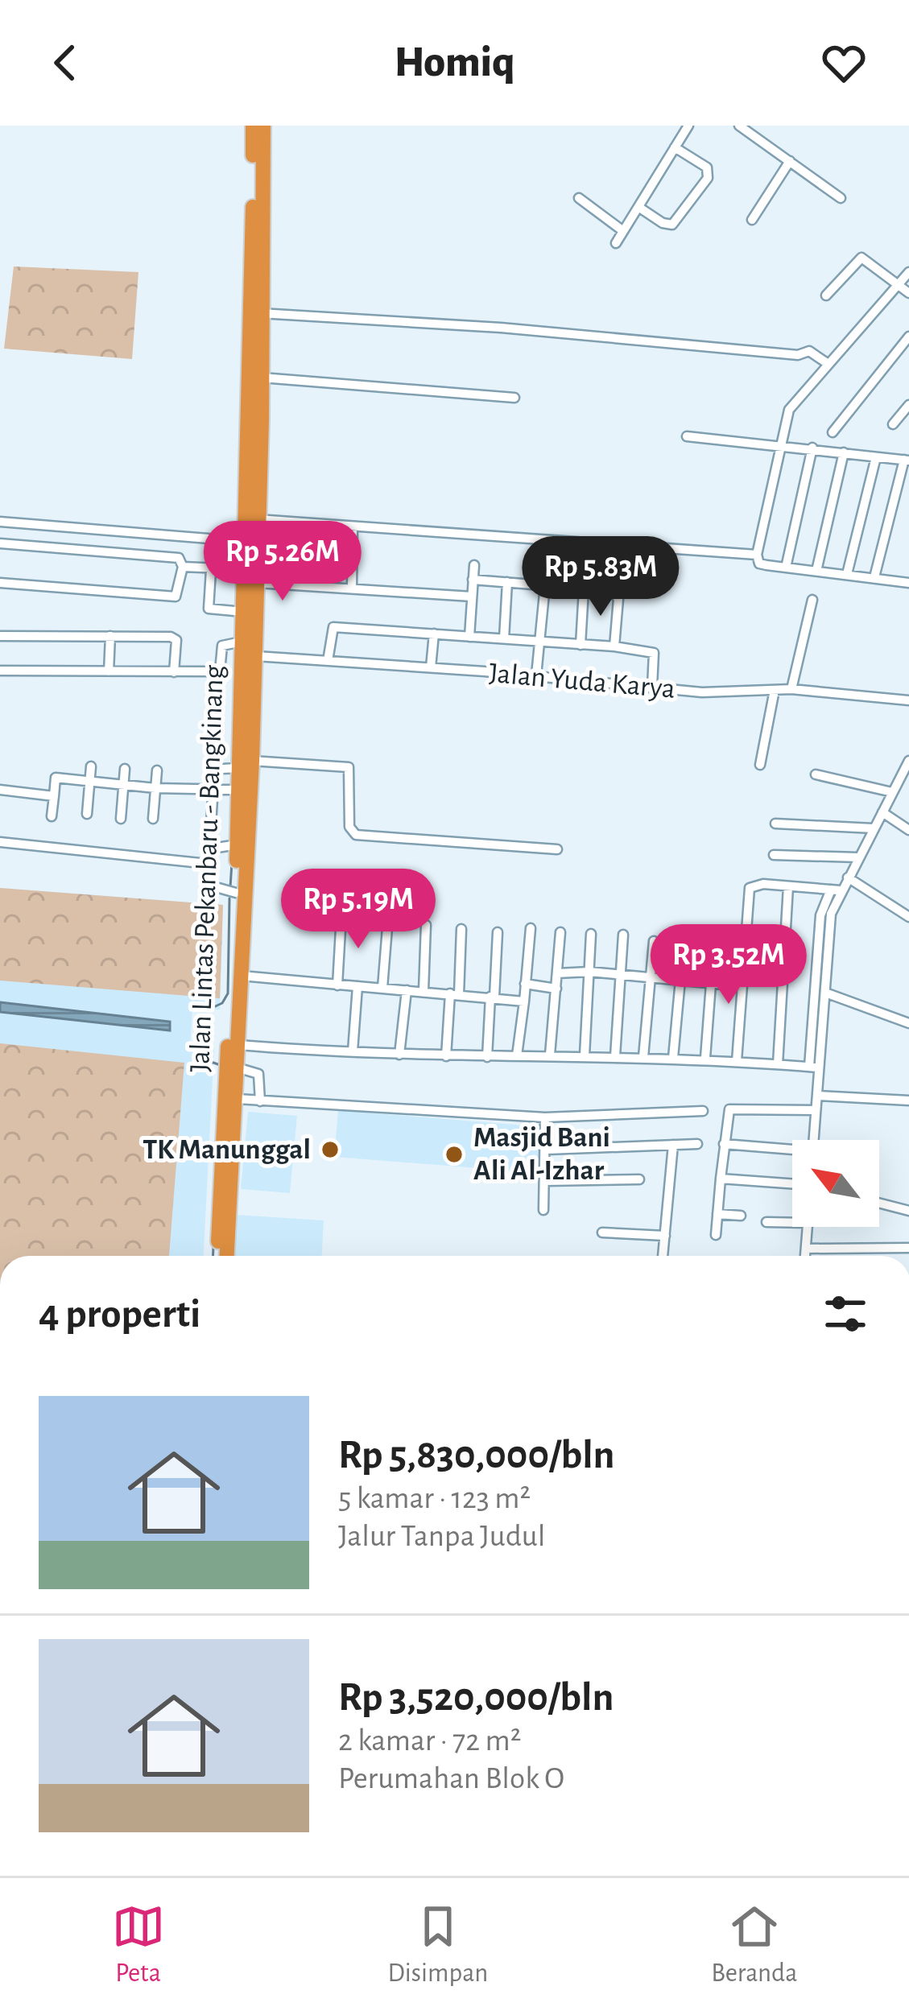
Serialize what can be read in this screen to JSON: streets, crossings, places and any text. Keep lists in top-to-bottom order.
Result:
{
  "streets": {
    "highway": ["Jalan Lintas Pekanbaru - Bangkinang"],
    "street": ["Jalan Yuda Karya"]
  },
  "crossings": [
    ["Jalan Yuda Karya", "Jalan Lintas Pekanbaru - Bangkinang"]
  ],
  "places": ["TK Manunggal", "Masjid Bani Ali Al-Izhar"],
  "north": "top left",
  "page": {
    "header": "Homiq",
    "price": [
      "Rp 5.26M",
      "Rp 5.83M",
      "Rp 5.19M",
      "Rp 3.52M"
    ],
    "heading": "4 properti",
    "list": [
      {
        "name": "Rp 5,830,000/bln",
        "note": "5 kamar · 123 m² · Jalur Tanpa Judul"
      },
      {
        "name": "Rp 3,520,000/bln",
        "note": "2 kamar · 72 m² · Perumahan Blok O"
      }
    ],
    "tabs": ["Peta", "Disimpan", "Beranda"]
  }
}
